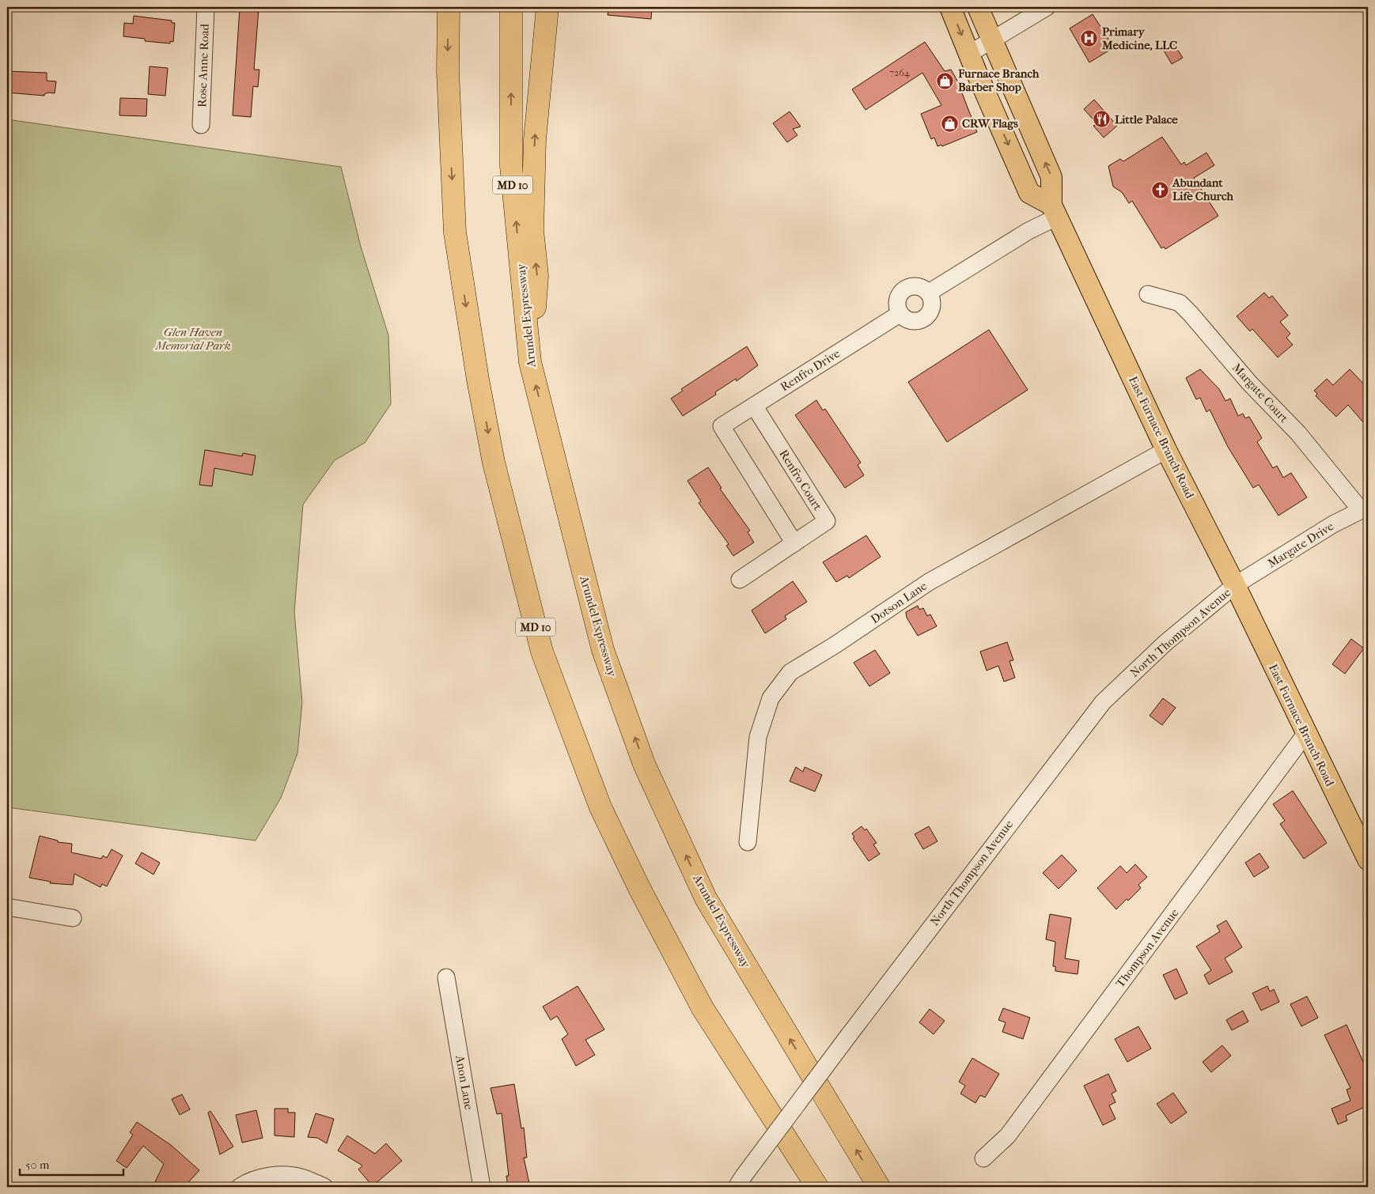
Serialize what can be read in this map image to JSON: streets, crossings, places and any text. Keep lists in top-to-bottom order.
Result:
{
  "streets": {
    "highway": ["MD 10", "Arundel Expressway"],
    "main road": ["East Furnace Branch Road"],
    "street": [
      "Rose Anne Road",
      "Renfro Drive",
      "Margate Court",
      "Renfro Court",
      "Margate Drive",
      "Dotson Lane",
      "North Thompson Avenue",
      "Thompson Avenue",
      "Anon Lane"
    ]
  },
  "crossings": [
    ["Renfro Drive", "Renfro Court"],
    ["Margate Court", "Margate Drive"],
    ["East Furnace Branch Road", "Margate Drive"],
    ["East Furnace Branch Road", "Dotson Lane"],
    ["East Furnace Branch Road", "North Thompson Avenue"],
    ["East Furnace Branch Road", "Thompson Avenue"],
    ["Margate Drive", "North Thompson Avenue"]
  ],
  "parks": ["Glen Haven Memorial Park"],
  "places": {
    "hospital": ["Primary Medicine, LLC"],
    "shop": ["Furnace Branch Barber Shop", "CRW Flags"],
    "restaurant": ["Little Palace"],
    "church": ["Abundant Life Church"]
  },
  "house_numbers": ["7264"],
  "scale_bar": "50 m"
}
